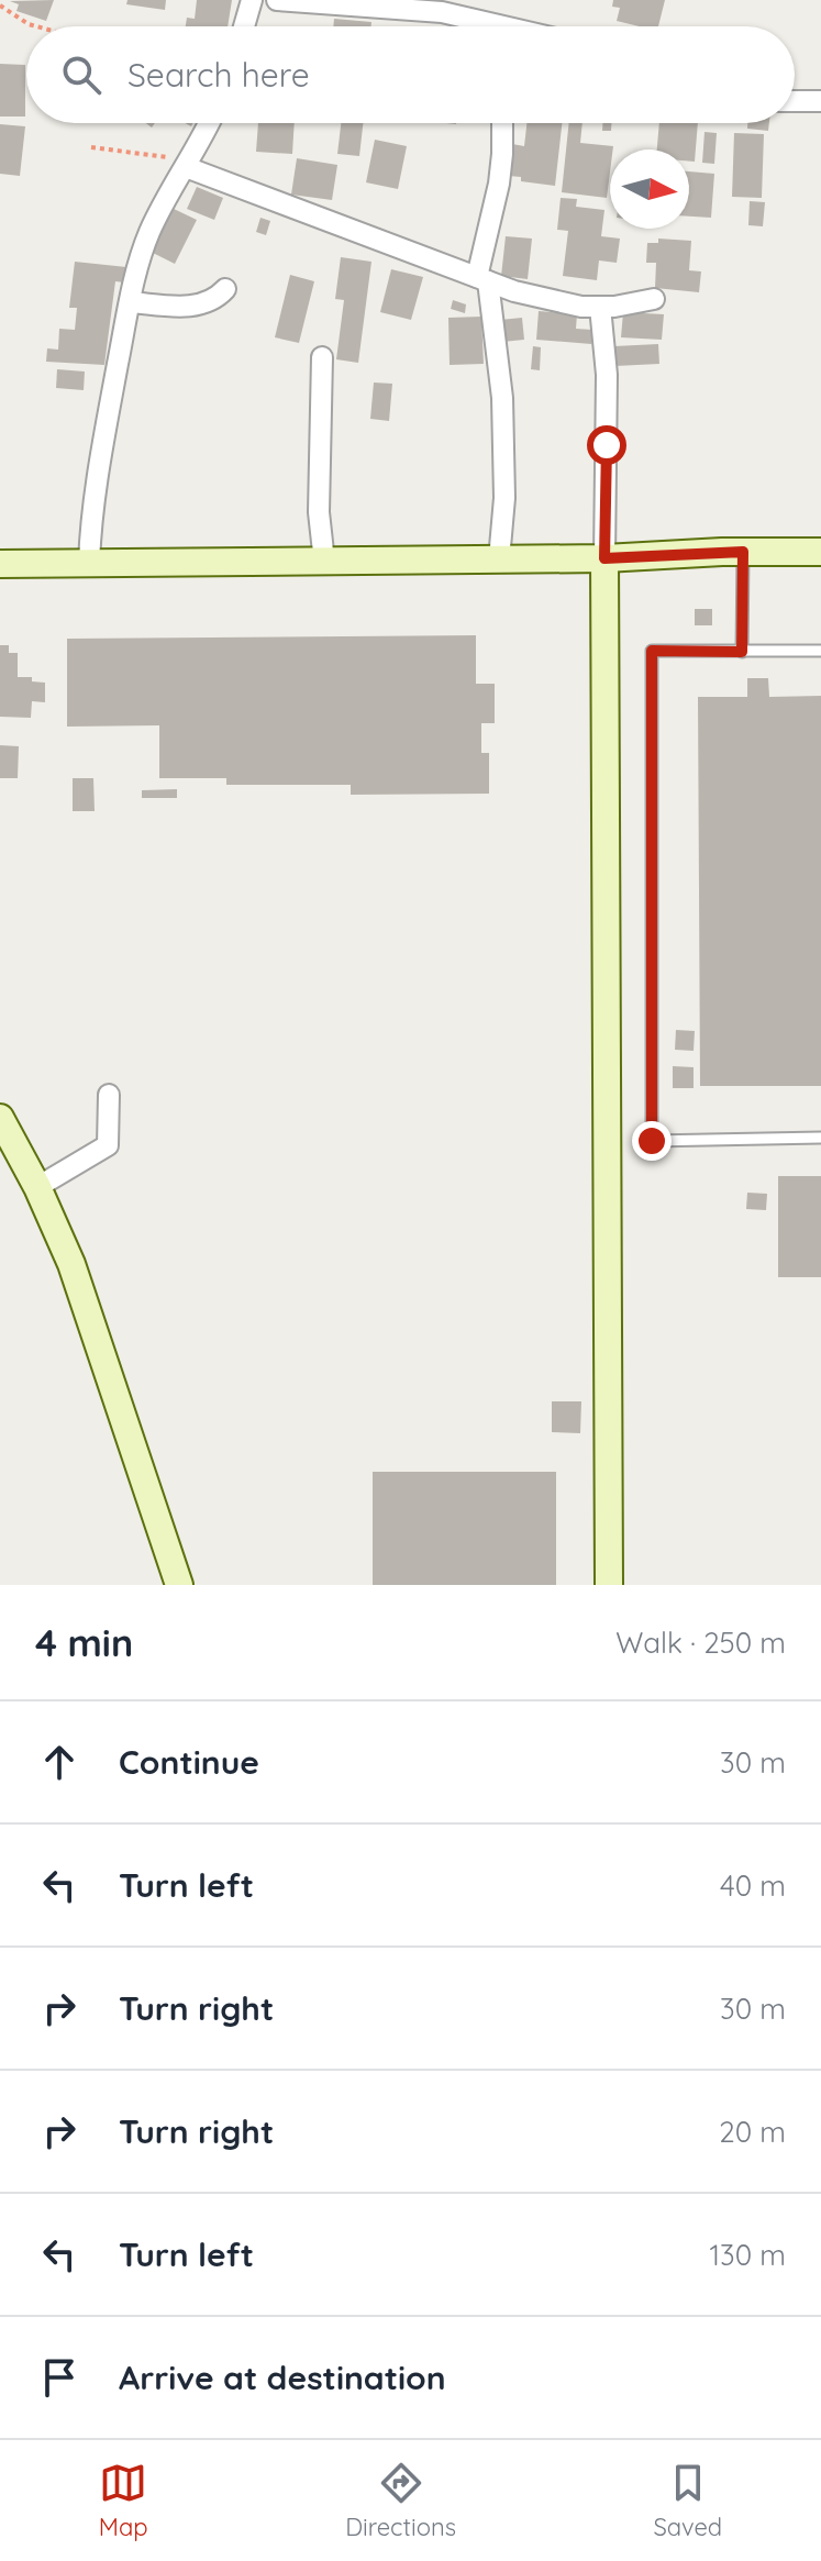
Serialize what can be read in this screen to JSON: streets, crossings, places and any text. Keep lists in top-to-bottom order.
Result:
{
  "north": "right",
  "page": {
    "search": "Search here",
    "heading": ["4 min", "Walk · 250 m"],
    "list": [
      ["Continue", "30 m"],
      ["Turn left", "40 m"],
      ["Turn right", "30 m"],
      ["Turn right", "20 m"],
      ["Turn left", "130 m"],
      "Arrive at destination"
    ],
    "nav": ["Map", "Directions", "Saved"]
  }
}
